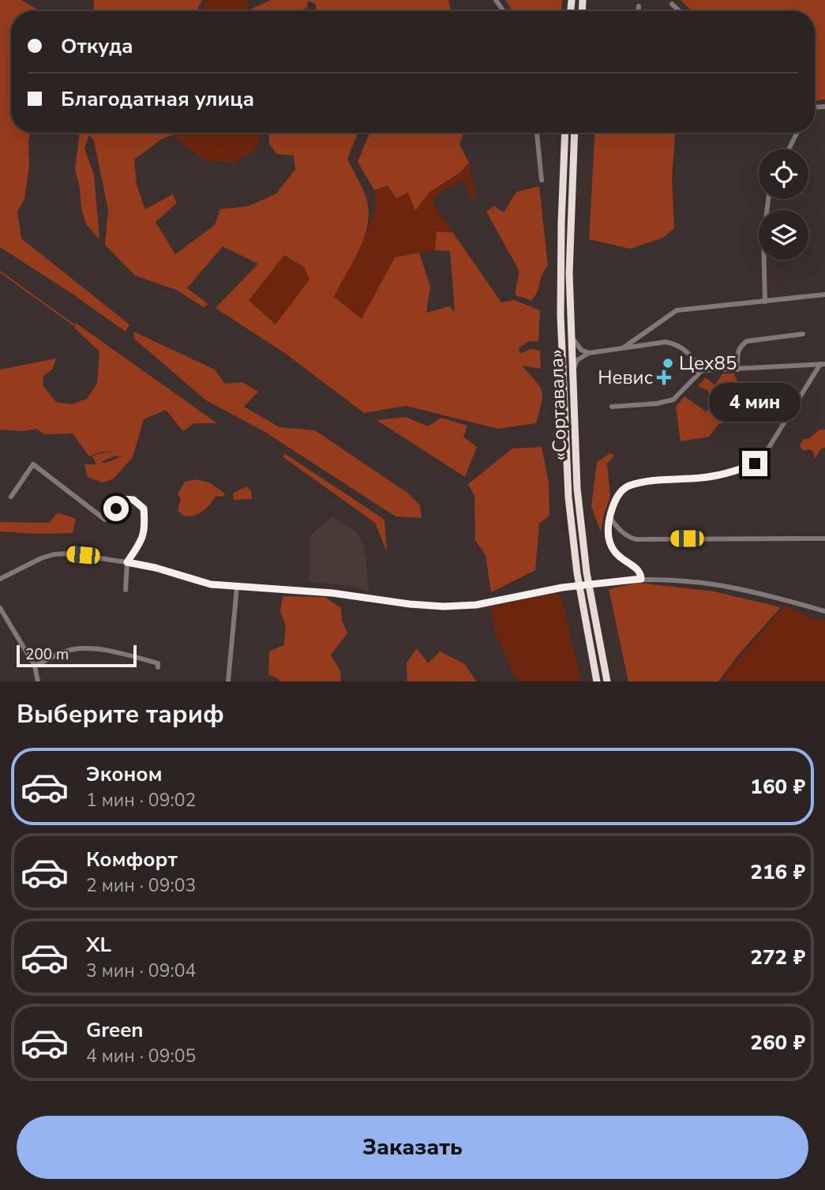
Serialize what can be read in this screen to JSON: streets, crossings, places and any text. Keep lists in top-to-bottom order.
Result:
{
  "streets": {
    "highway": ["«Сортавала»"]
  },
  "places": {
    "other": ["Цех85"],
    "health": ["Невис"]
  },
  "scale_bar": "200 m",
  "page": {
    "banner": ["Откуда", "Благодатная улица"],
    "bubble": "4 мин",
    "scale": "200 m",
    "heading": "Выберите тариф",
    "list": [
      {
        "name": "Эконом",
        "note": "1 мин · 09:02",
        "value": "160 ₽"
      },
      {
        "name": "Комфорт",
        "note": "2 мин · 09:03",
        "value": "216 ₽"
      },
      {
        "name": "XL",
        "note": "3 мин · 09:04",
        "value": "272 ₽"
      },
      {
        "name": "Green",
        "note": "4 мин · 09:05",
        "value": "260 ₽"
      }
    ],
    "buttons": "Заказать"
  }
}
